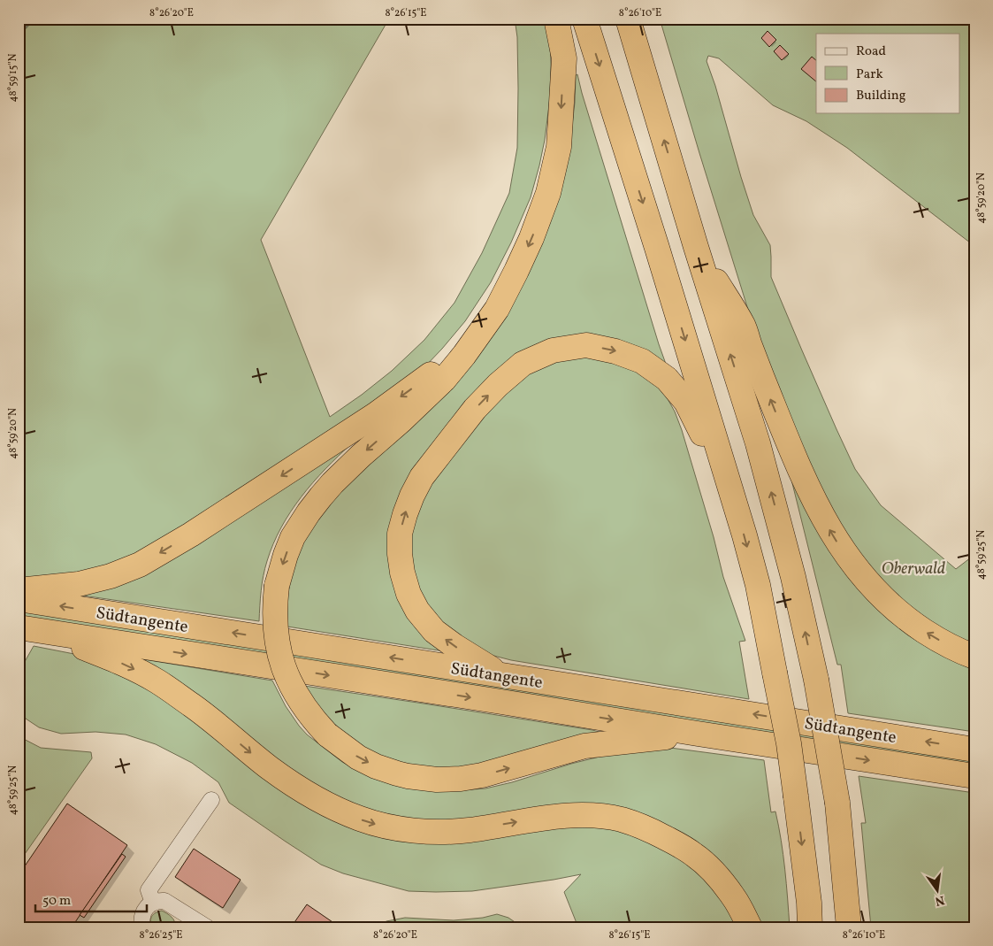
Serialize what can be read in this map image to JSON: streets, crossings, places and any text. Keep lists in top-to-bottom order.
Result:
{
  "streets": {
    "highway": ["Südtangente"]
  },
  "parks": ["Oberwald"],
  "legend": ["Road", "Park", "Building"],
  "scale_bar": "50 m",
  "north": "bottom",
  "coordinates": [
    "8°26'20\"E",
    "8°26'15\"E",
    "8°26'10\"E",
    "48°59'15\"N",
    "48°59'20\"N",
    "48°59'25\"N",
    "8°26'25\"E"
  ]
}
